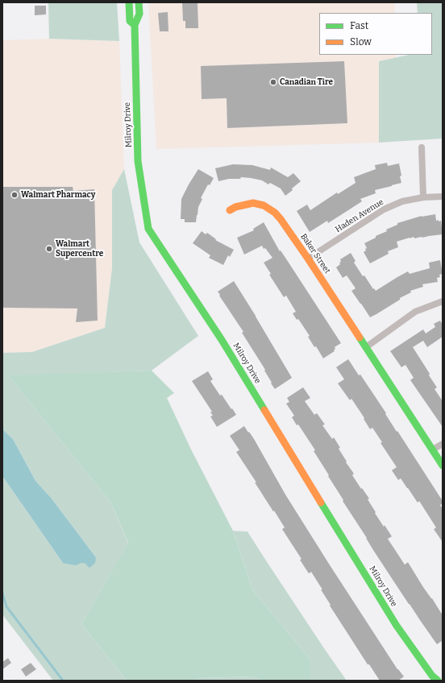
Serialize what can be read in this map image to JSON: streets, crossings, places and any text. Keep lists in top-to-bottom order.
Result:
{
  "streets": {
    "street": ["Milroy Drive", "Haden Avenue", "Baker Street"]
  },
  "crossings": [
    ["Haden Avenue", "Baker Street"]
  ],
  "places": ["Canadian Tire", "Walmart Pharmacy", "Walmart Supercentre"],
  "legend": ["Fast", "Slow"]
}
